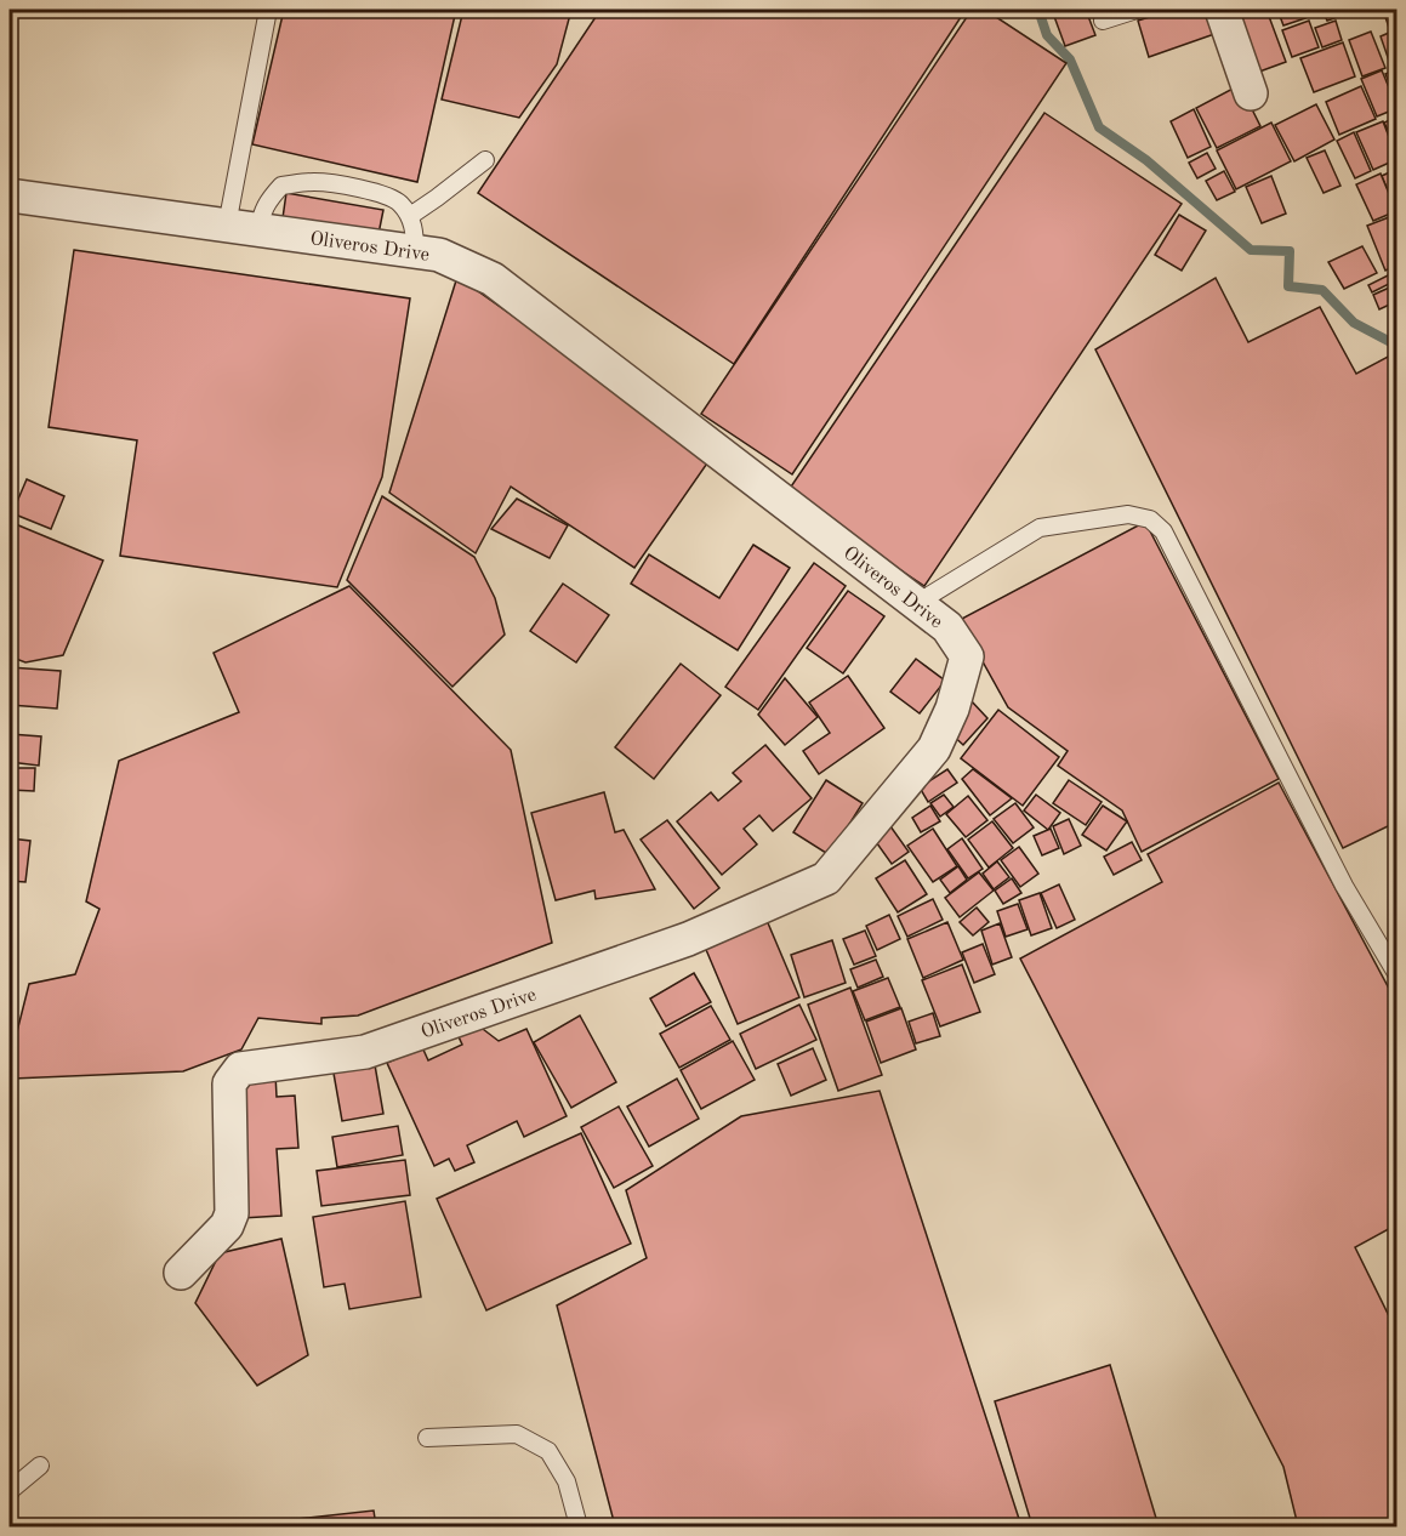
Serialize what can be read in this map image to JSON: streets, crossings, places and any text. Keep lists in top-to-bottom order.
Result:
{
  "streets": {
    "street": ["Oliveros Drive"]
  }
}
